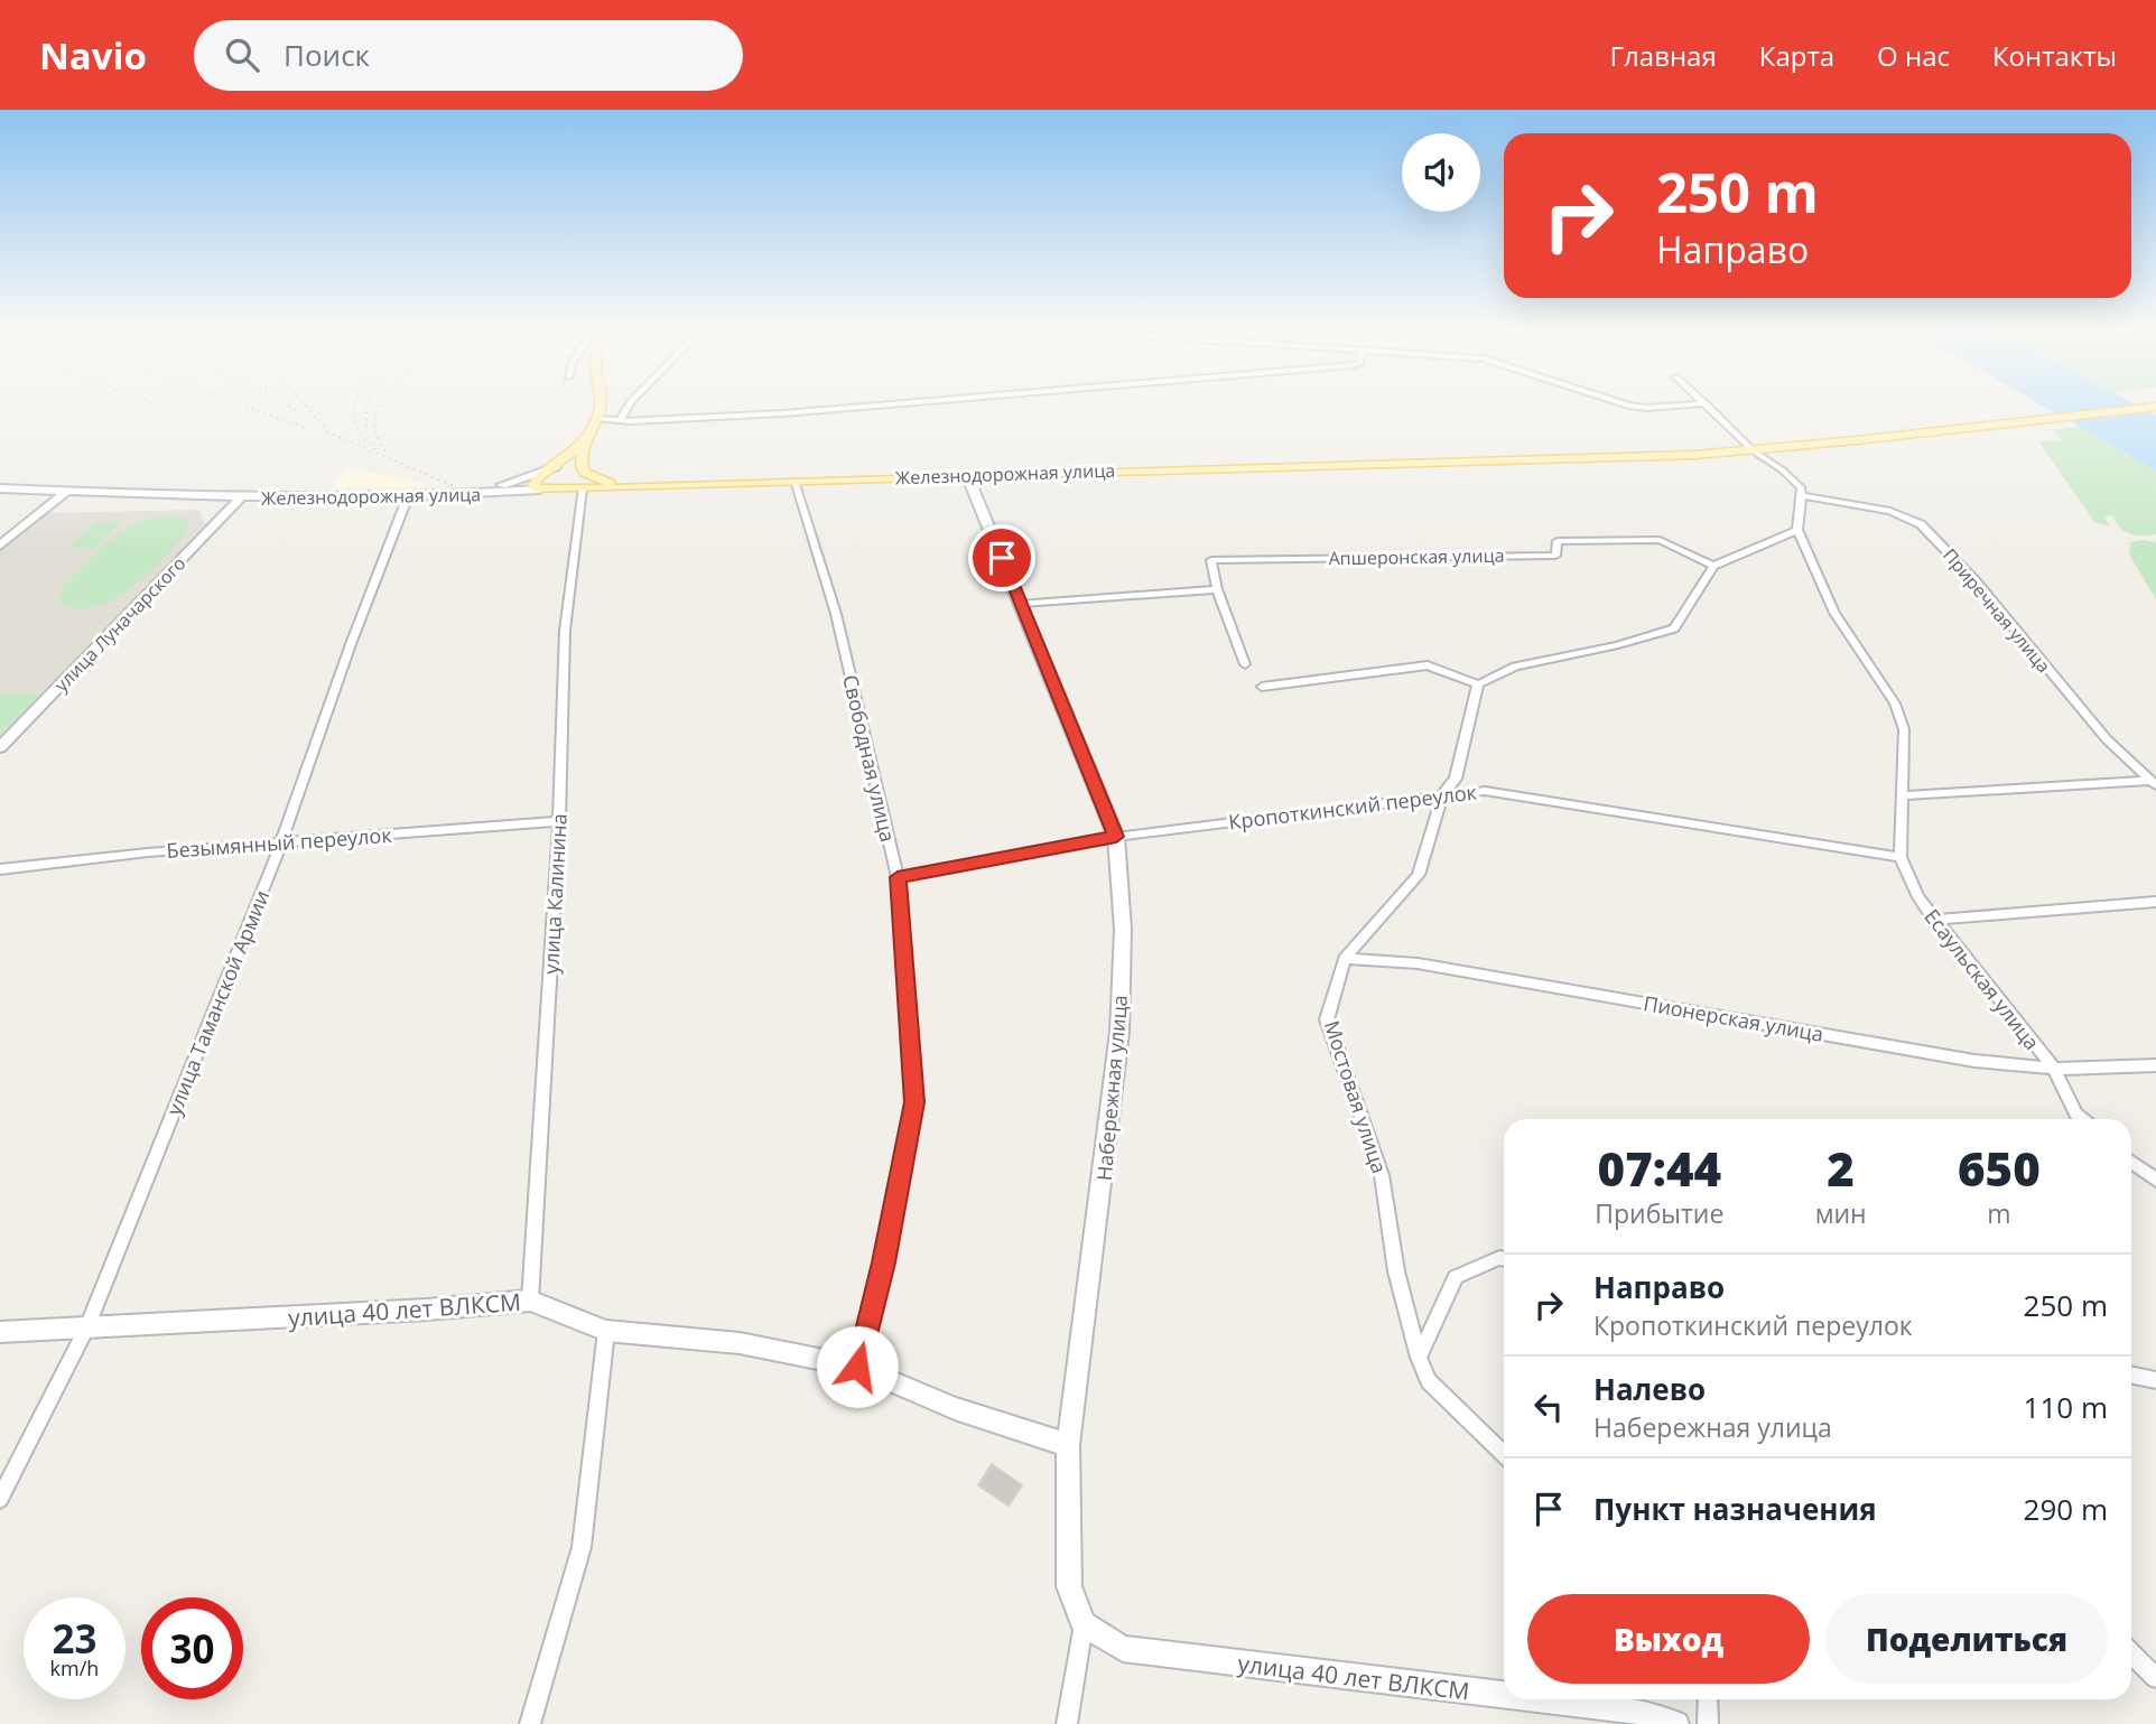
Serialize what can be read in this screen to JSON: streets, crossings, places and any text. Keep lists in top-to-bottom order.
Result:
{
  "streets": {
    "main road": ["Железнодорожная улица"],
    "street": [
      "Апшеронская улица",
      "Приречная улица",
      "улица Луначарского",
      "Свободная улица",
      "Кропоткинский переулок",
      "Безымянный переулок",
      "улица Калинина",
      "Есаульская улица",
      "улица Таманской Армии",
      "Пионерская улица",
      "Набережная улица",
      "Мостовая улица",
      "улица 40 лет ВЛКСМ"
    ]
  },
  "crossings": [
    ["Железнодорожная улица", "улица Луначарского"],
    ["Железнодорожная улица", "Свободная улица"],
    ["Железнодорожная улица", "улица Калинина"],
    ["Железнодорожная улица", "улица Таманской Армии"],
    ["Железнодорожная улица", "Набережная улица"],
    ["Свободная улица", "Кропоткинский переулок"],
    ["Свободная улица", "улица 40 лет ВЛКСМ"],
    ["Кропоткинский переулок", "Есаульская улица"],
    ["Кропоткинский переулок", "Набережная улица"],
    ["Кропоткинский переулок", "Мостовая улица"],
    ["Безымянный переулок", "улица Калинина"],
    ["Безымянный переулок", "улица Таманской Армии"],
    ["улица Калинина", "улица 40 лет ВЛКСМ"],
    ["Есаульская улица", "Пионерская улица"],
    ["улица Таманской Армии", "улица 40 лет ВЛКСМ"],
    ["Пионерская улица", "Мостовая улица"],
    ["Набережная улица", "улица 40 лет ВЛКСМ"]
  ],
  "page": {
    "header": "Navio",
    "search": "Поиск",
    "nav": [
      "Главная",
      "Карта",
      "О нас",
      "Контакты"
    ],
    "turn": ["250 m", "Направо"],
    "eta": [
      "07:44",
      "Прибытие",
      "2",
      "мин",
      "650",
      "m"
    ],
    "list": [
      {
        "name": "Направо",
        "note": "Кропоткинский переулок",
        "value": "250 m"
      },
      {
        "name": "Налево",
        "note": "Набережная улица",
        "value": "110 m"
      },
      {
        "name": "Пункт назначения",
        "value": "290 m"
      }
    ],
    "buttons": ["Выход", "Поделиться"],
    "speed": "23 km/h",
    "limit": "30"
  }
}
